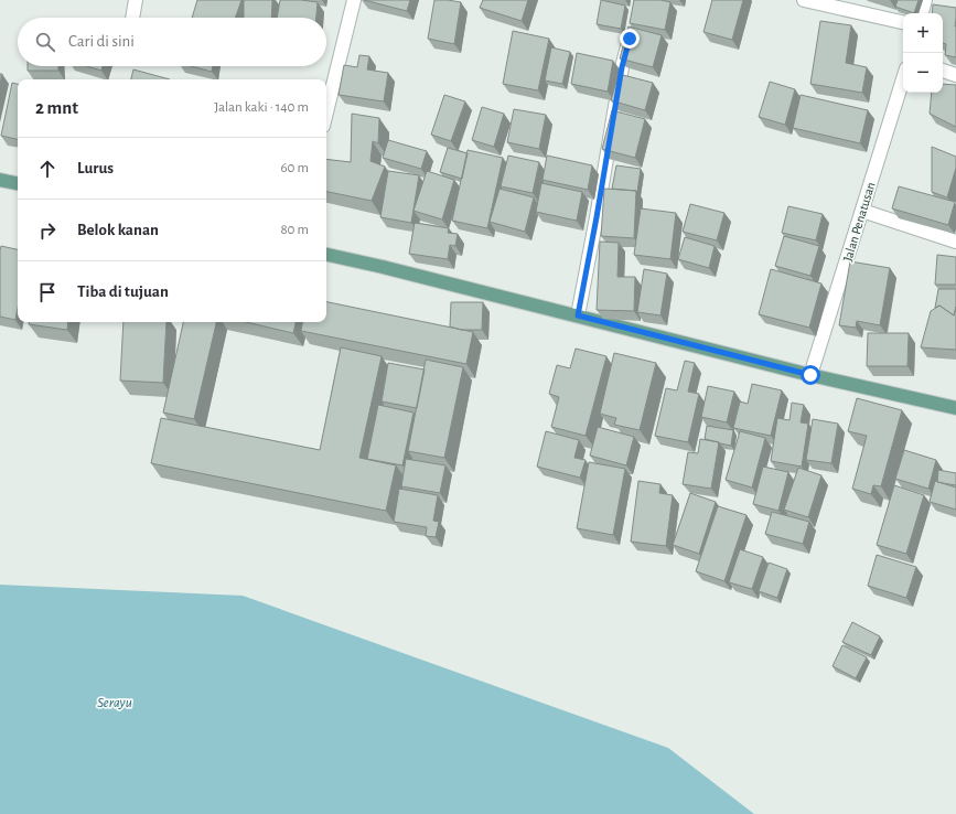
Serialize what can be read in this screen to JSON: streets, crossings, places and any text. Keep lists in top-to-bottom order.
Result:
{
  "streets": {
    "street": ["Jalan Penatusan"]
  },
  "water": ["Serayu"],
  "page": {
    "map_buttons": ["+", "−"],
    "search": "Cari di sini",
    "heading": ["2 mnt", "Jalan kaki · 140 m"],
    "list": [
      ["Lurus", "60 m"],
      ["Belok kanan", "80 m"],
      "Tiba di tujuan"
    ]
  }
}
